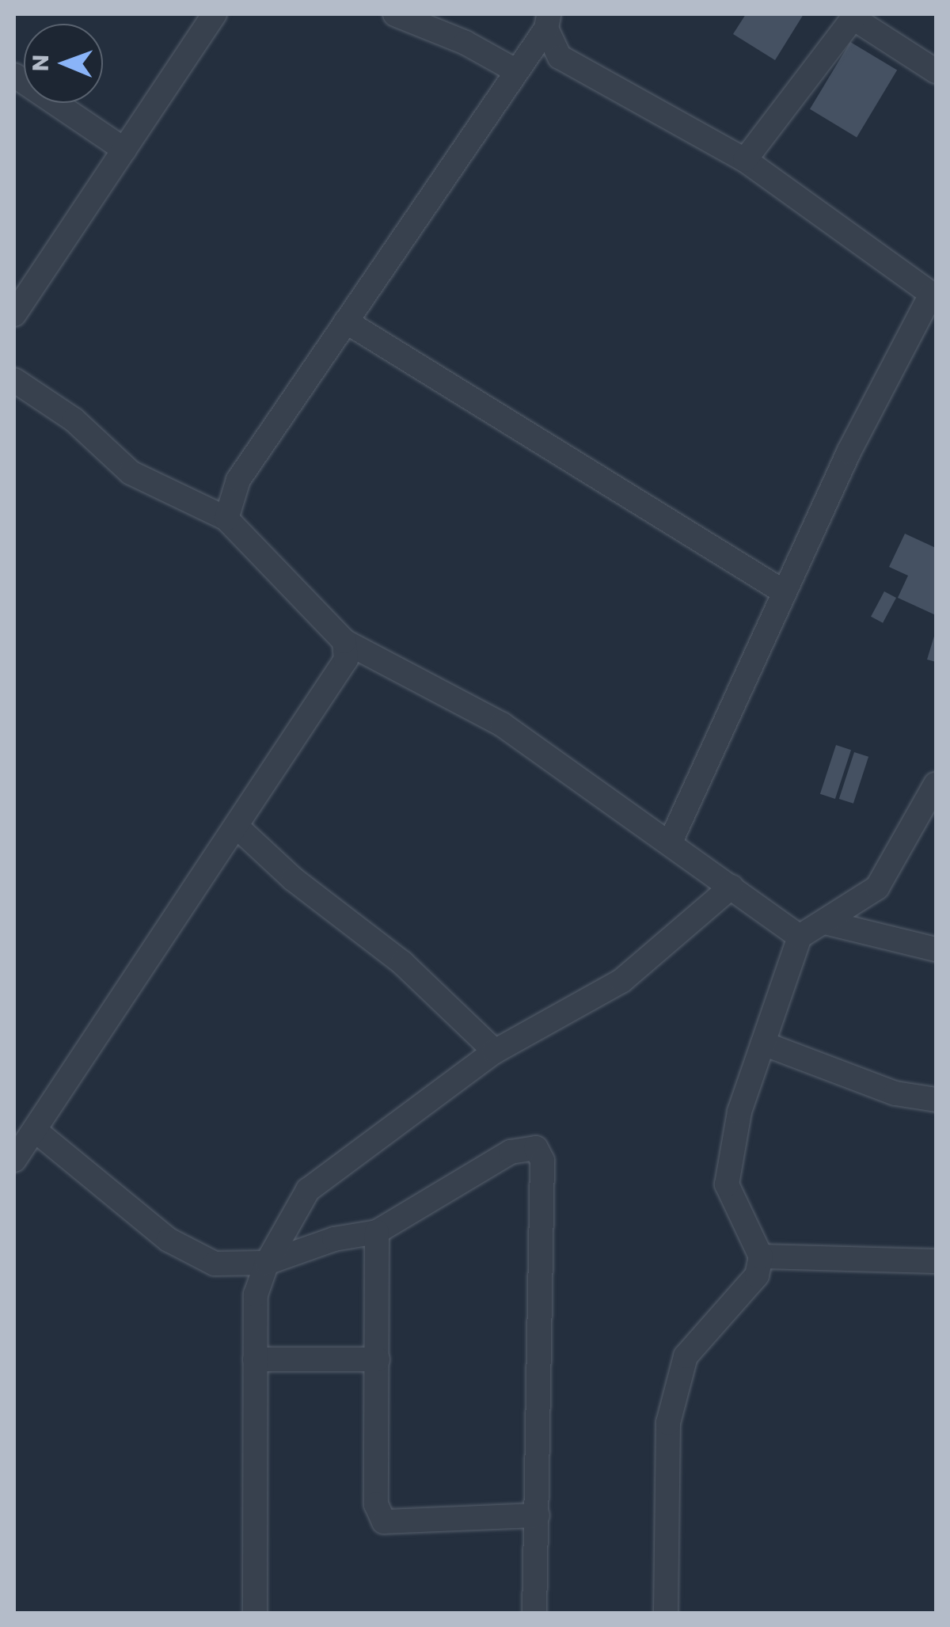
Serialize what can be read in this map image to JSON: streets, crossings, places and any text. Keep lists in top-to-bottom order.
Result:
{
  "north": "left"
}
